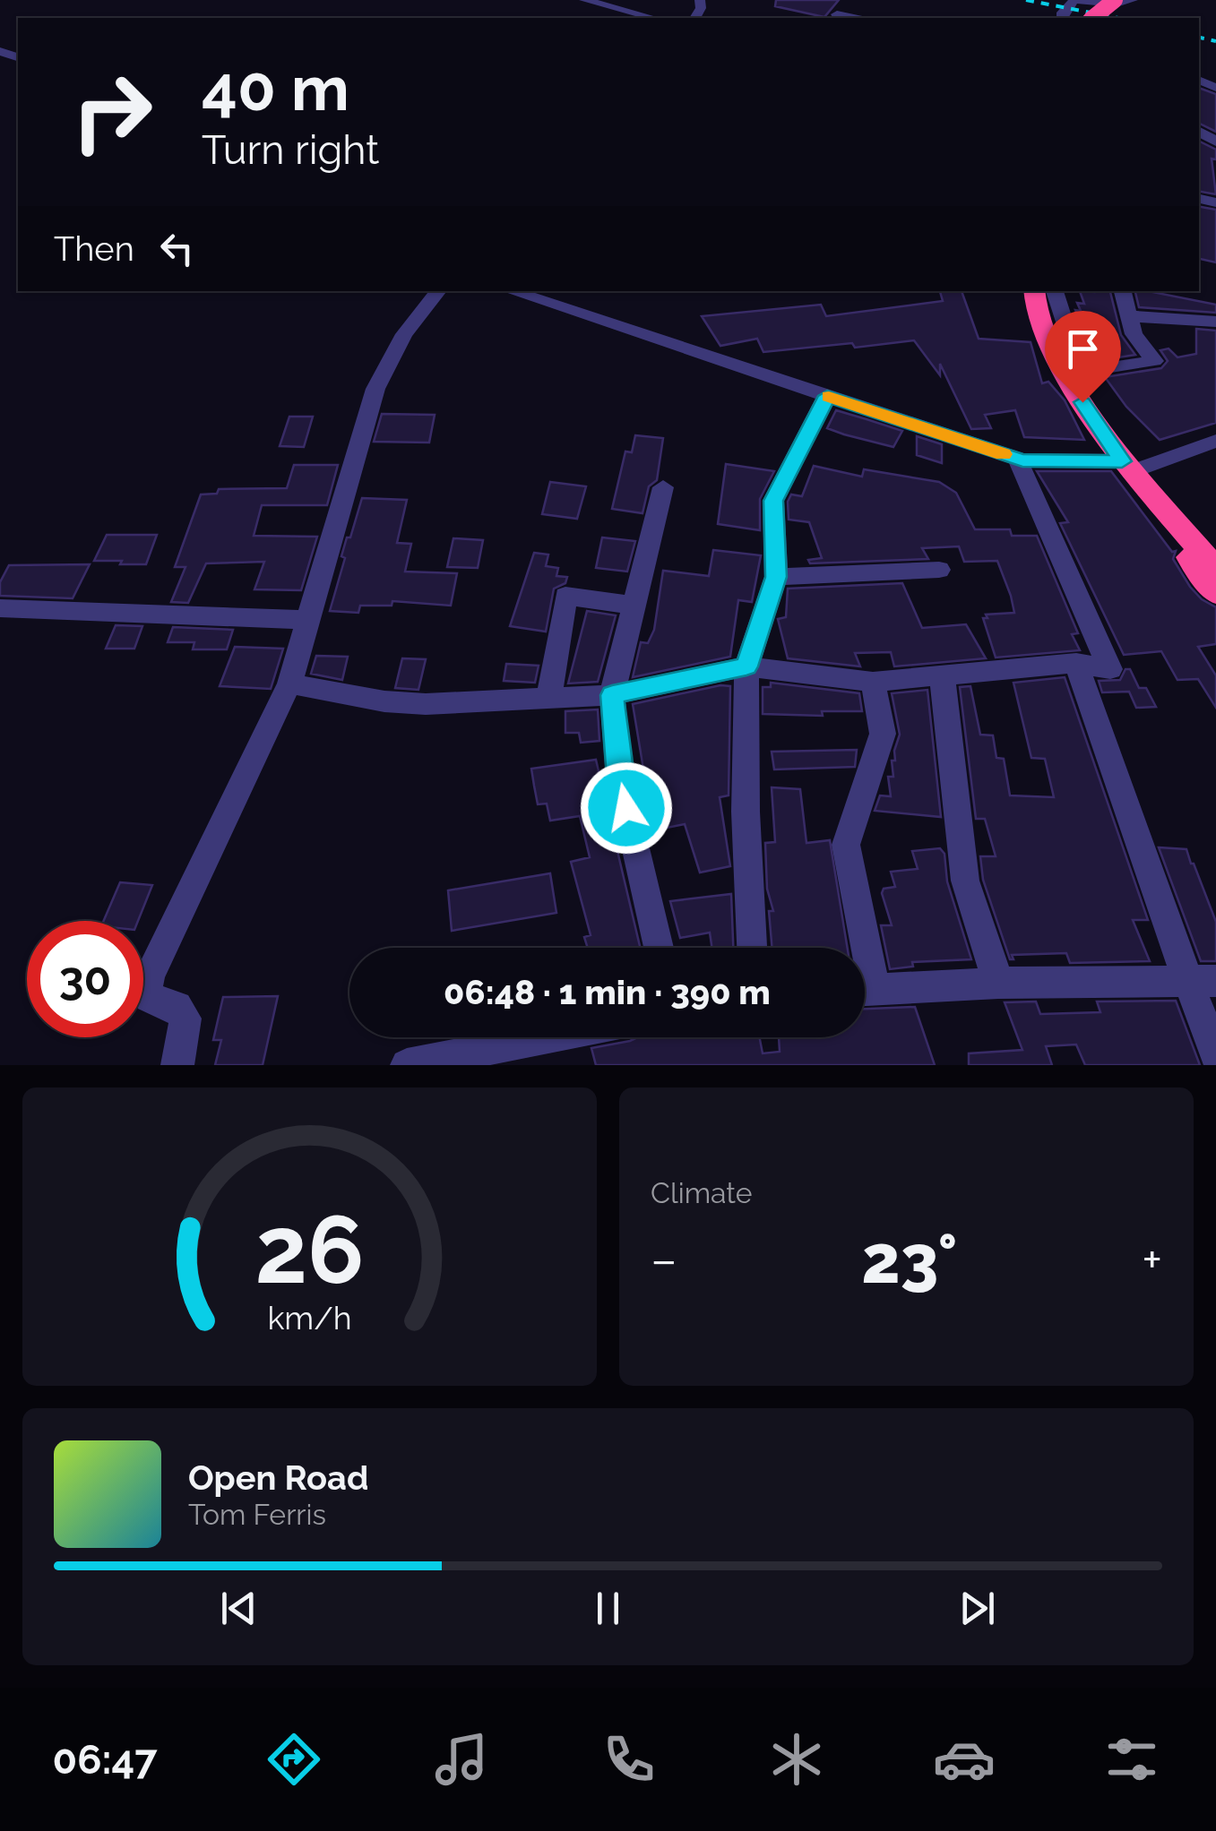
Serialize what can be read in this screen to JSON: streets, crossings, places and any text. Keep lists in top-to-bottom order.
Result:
{
  "page": {
    "turn": ["40 m", "Turn right"],
    "then": "Then",
    "limit": "30",
    "trip": "06:48 · 1 min · 390 m",
    "tile": "Climate",
    "heat": ["−", "23°", "+"],
    "song": ["Open Road", "Tom Ferris"],
    "tabs": "06:47",
    "gauge": ["26", "km/h"]
  }
}
